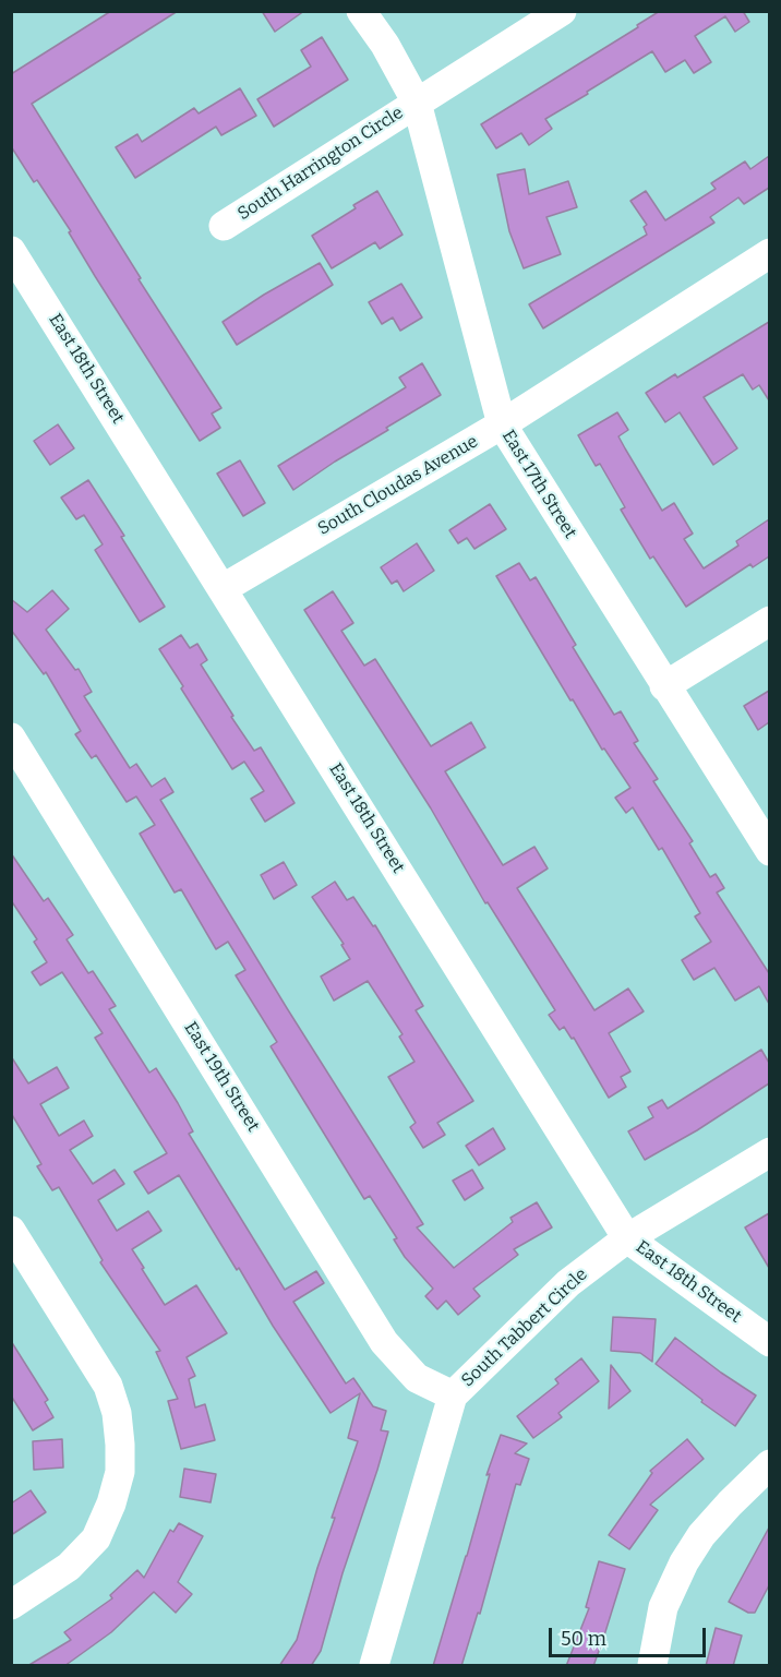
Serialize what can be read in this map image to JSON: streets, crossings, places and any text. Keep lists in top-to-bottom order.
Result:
{
  "streets": {
    "street": [
      "South Harrington Circle",
      "East 18th Street",
      "East 17th Street",
      "South Cloudas Avenue",
      "East 19th Street",
      "South Tabbert Circle"
    ]
  },
  "crossings": [
    ["South Harrington Circle", "East 17th Street"],
    ["East 18th Street", "South Cloudas Avenue"],
    ["East 18th Street", "South Tabbert Circle"],
    ["East 17th Street", "South Cloudas Avenue"],
    ["East 19th Street", "South Tabbert Circle"]
  ],
  "scale_bar": "50 m"
}
